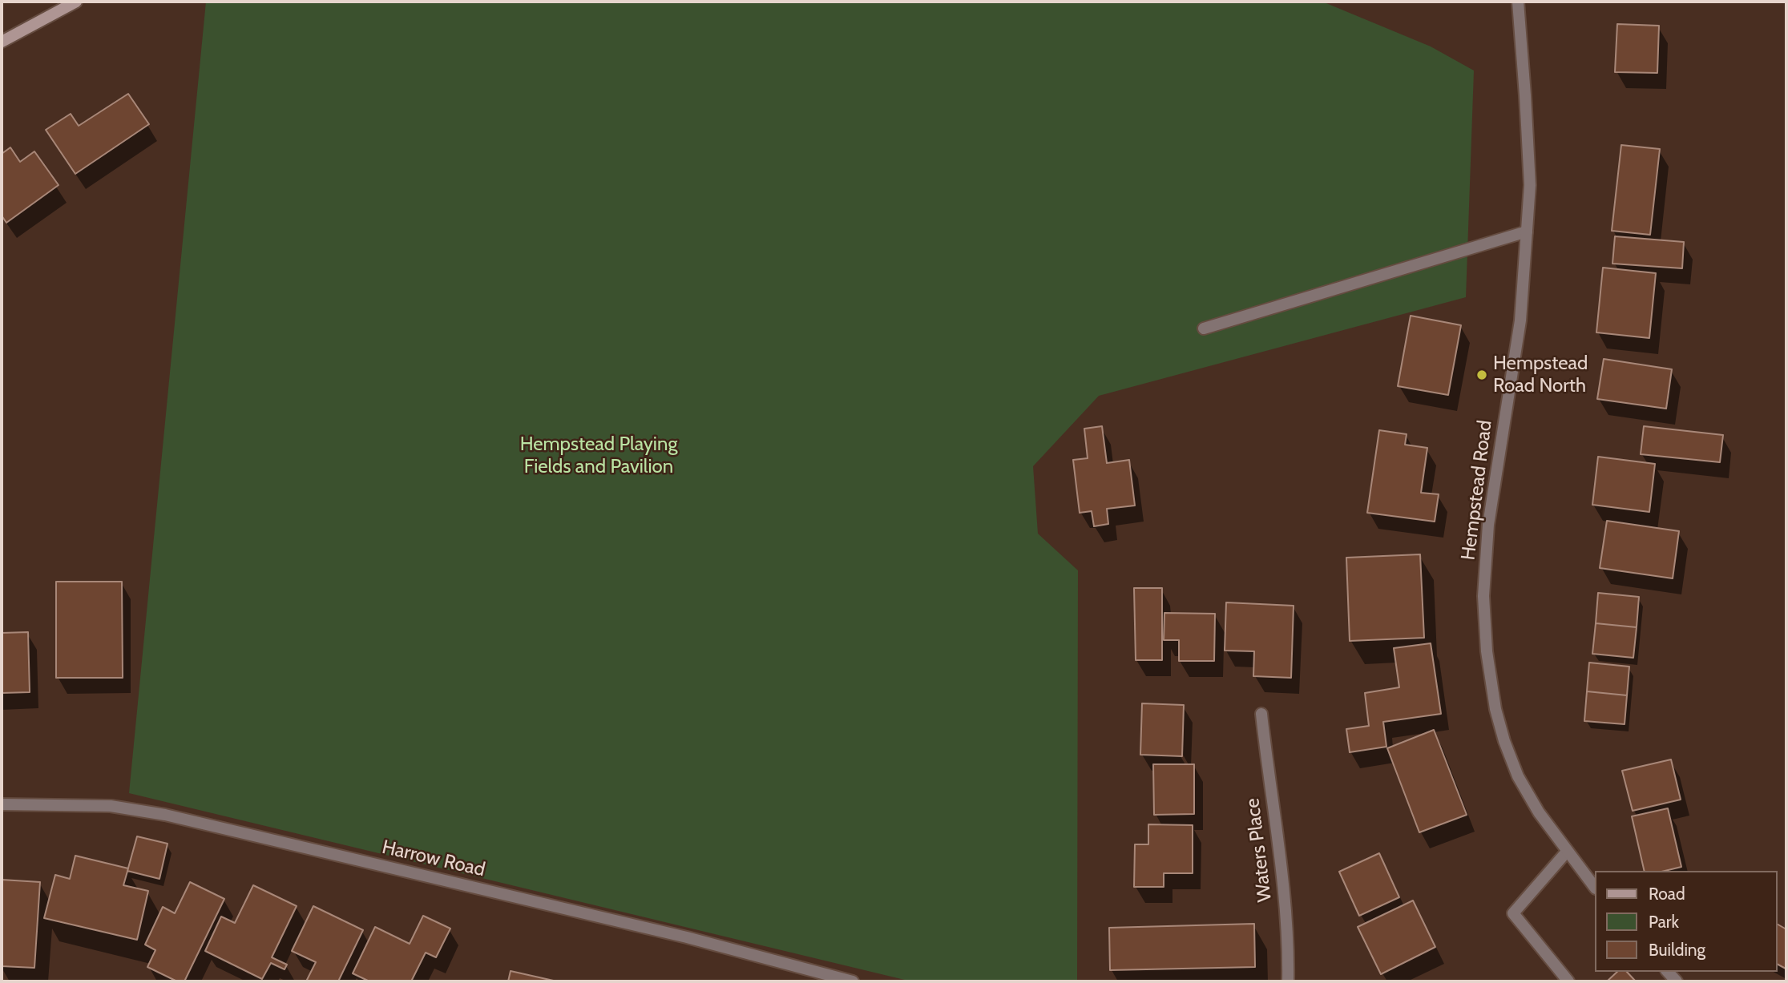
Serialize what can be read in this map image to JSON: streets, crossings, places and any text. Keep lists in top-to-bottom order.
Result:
{
  "streets": {
    "street": ["Hempstead Road", "Waters Place", "Harrow Road"]
  },
  "parks": ["Hempstead Playing Fields and Pavilion"],
  "places": ["Hempstead Road North"],
  "legend": ["Road", "Park", "Building"]
}
